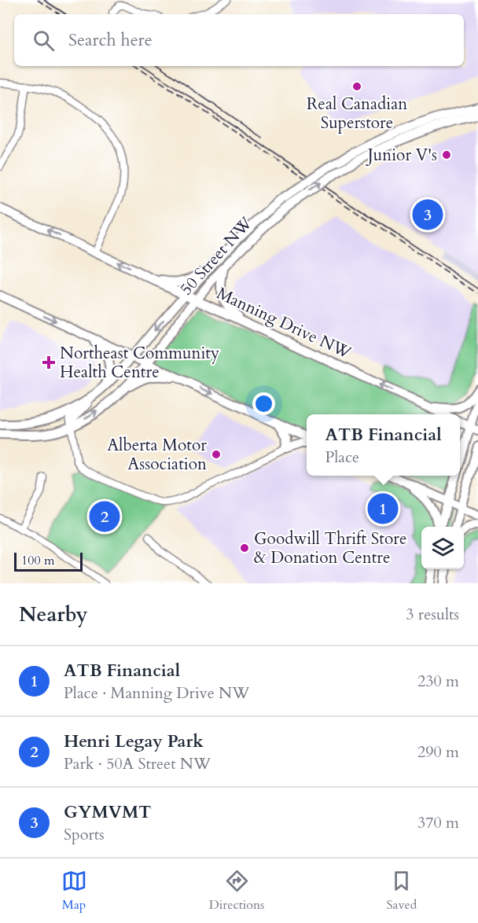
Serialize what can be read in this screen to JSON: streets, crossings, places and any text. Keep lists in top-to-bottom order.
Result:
{
  "streets": {
    "main road": ["50 Street NW", "Manning Drive NW"]
  },
  "crossings": [
    ["50 Street NW", "Manning Drive NW"]
  ],
  "one_way": ["Manning Drive NW"],
  "places": {
    "other": [
      "Real Canadian Superstore",
      "Junior V's",
      "Alberta Motor Association",
      "Goodwill Thrift Store & Donation Centre"
    ],
    "health": ["Northeast Community Health Centre"]
  },
  "scale_bar": "100 m",
  "page": {
    "search": "Search here",
    "pins": ["3", "1", "2"],
    "popup": ["ATB Financial", "Place"],
    "scale": "100 m",
    "heading": ["Nearby", "3 results"],
    "list": [
      {
        "mark": "1",
        "name": "ATB Financial",
        "note": "Place · Manning Drive NW",
        "value": "230 m"
      },
      {
        "mark": "2",
        "name": "Henri Legay Park",
        "note": "Park · 50A Street NW",
        "value": "290 m"
      },
      {
        "mark": "3",
        "name": "GYMVMT",
        "note": "Sports",
        "value": "370 m"
      }
    ],
    "nav": ["Map", "Directions", "Saved"]
  }
}
